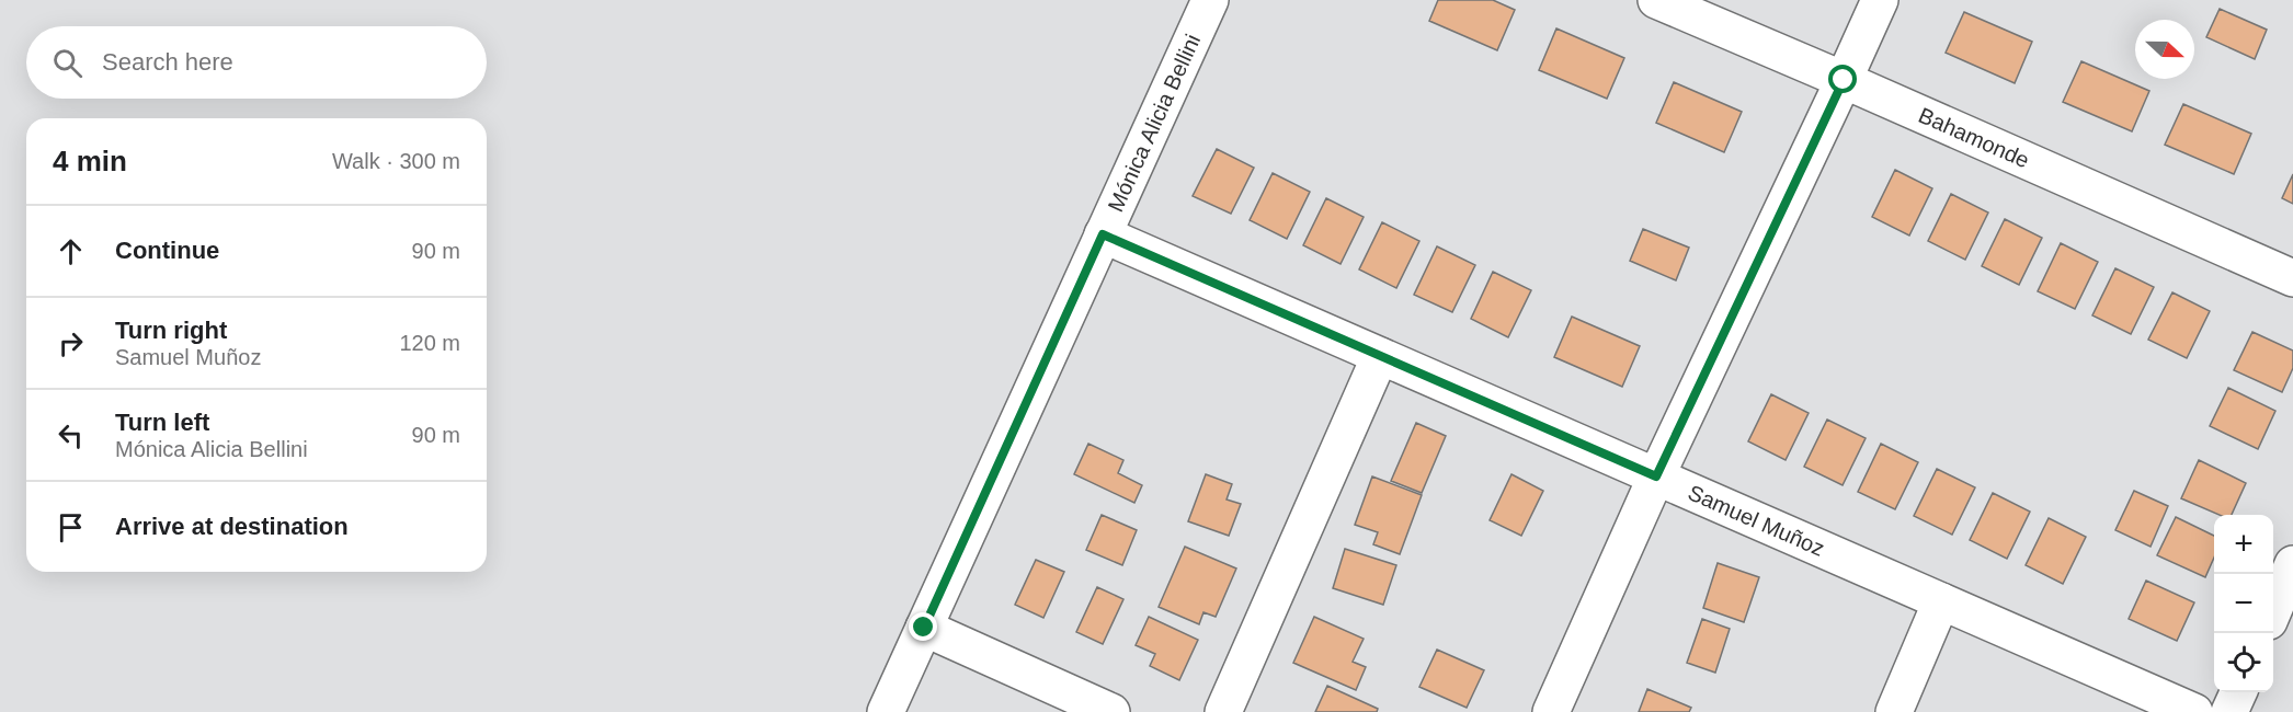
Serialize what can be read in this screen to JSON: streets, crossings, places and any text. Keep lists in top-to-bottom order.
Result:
{
  "streets": {
    "street": ["Mónica Alicia Bellini", "Bahamonde", "Samuel Muñoz"]
  },
  "crossings": [
    ["Mónica Alicia Bellini", "Samuel Muñoz"]
  ],
  "north": "right",
  "page": {
    "search": "Search here",
    "heading": ["4 min", "Walk · 300 m"],
    "list": [
      ["Continue", "90 m"],
      ["Turn right", "Samuel Muñoz", "120 m"],
      ["Turn left", "Mónica Alicia Bellini", "90 m"],
      "Arrive at destination"
    ],
    "map_buttons": ["+", "−"]
  }
}
